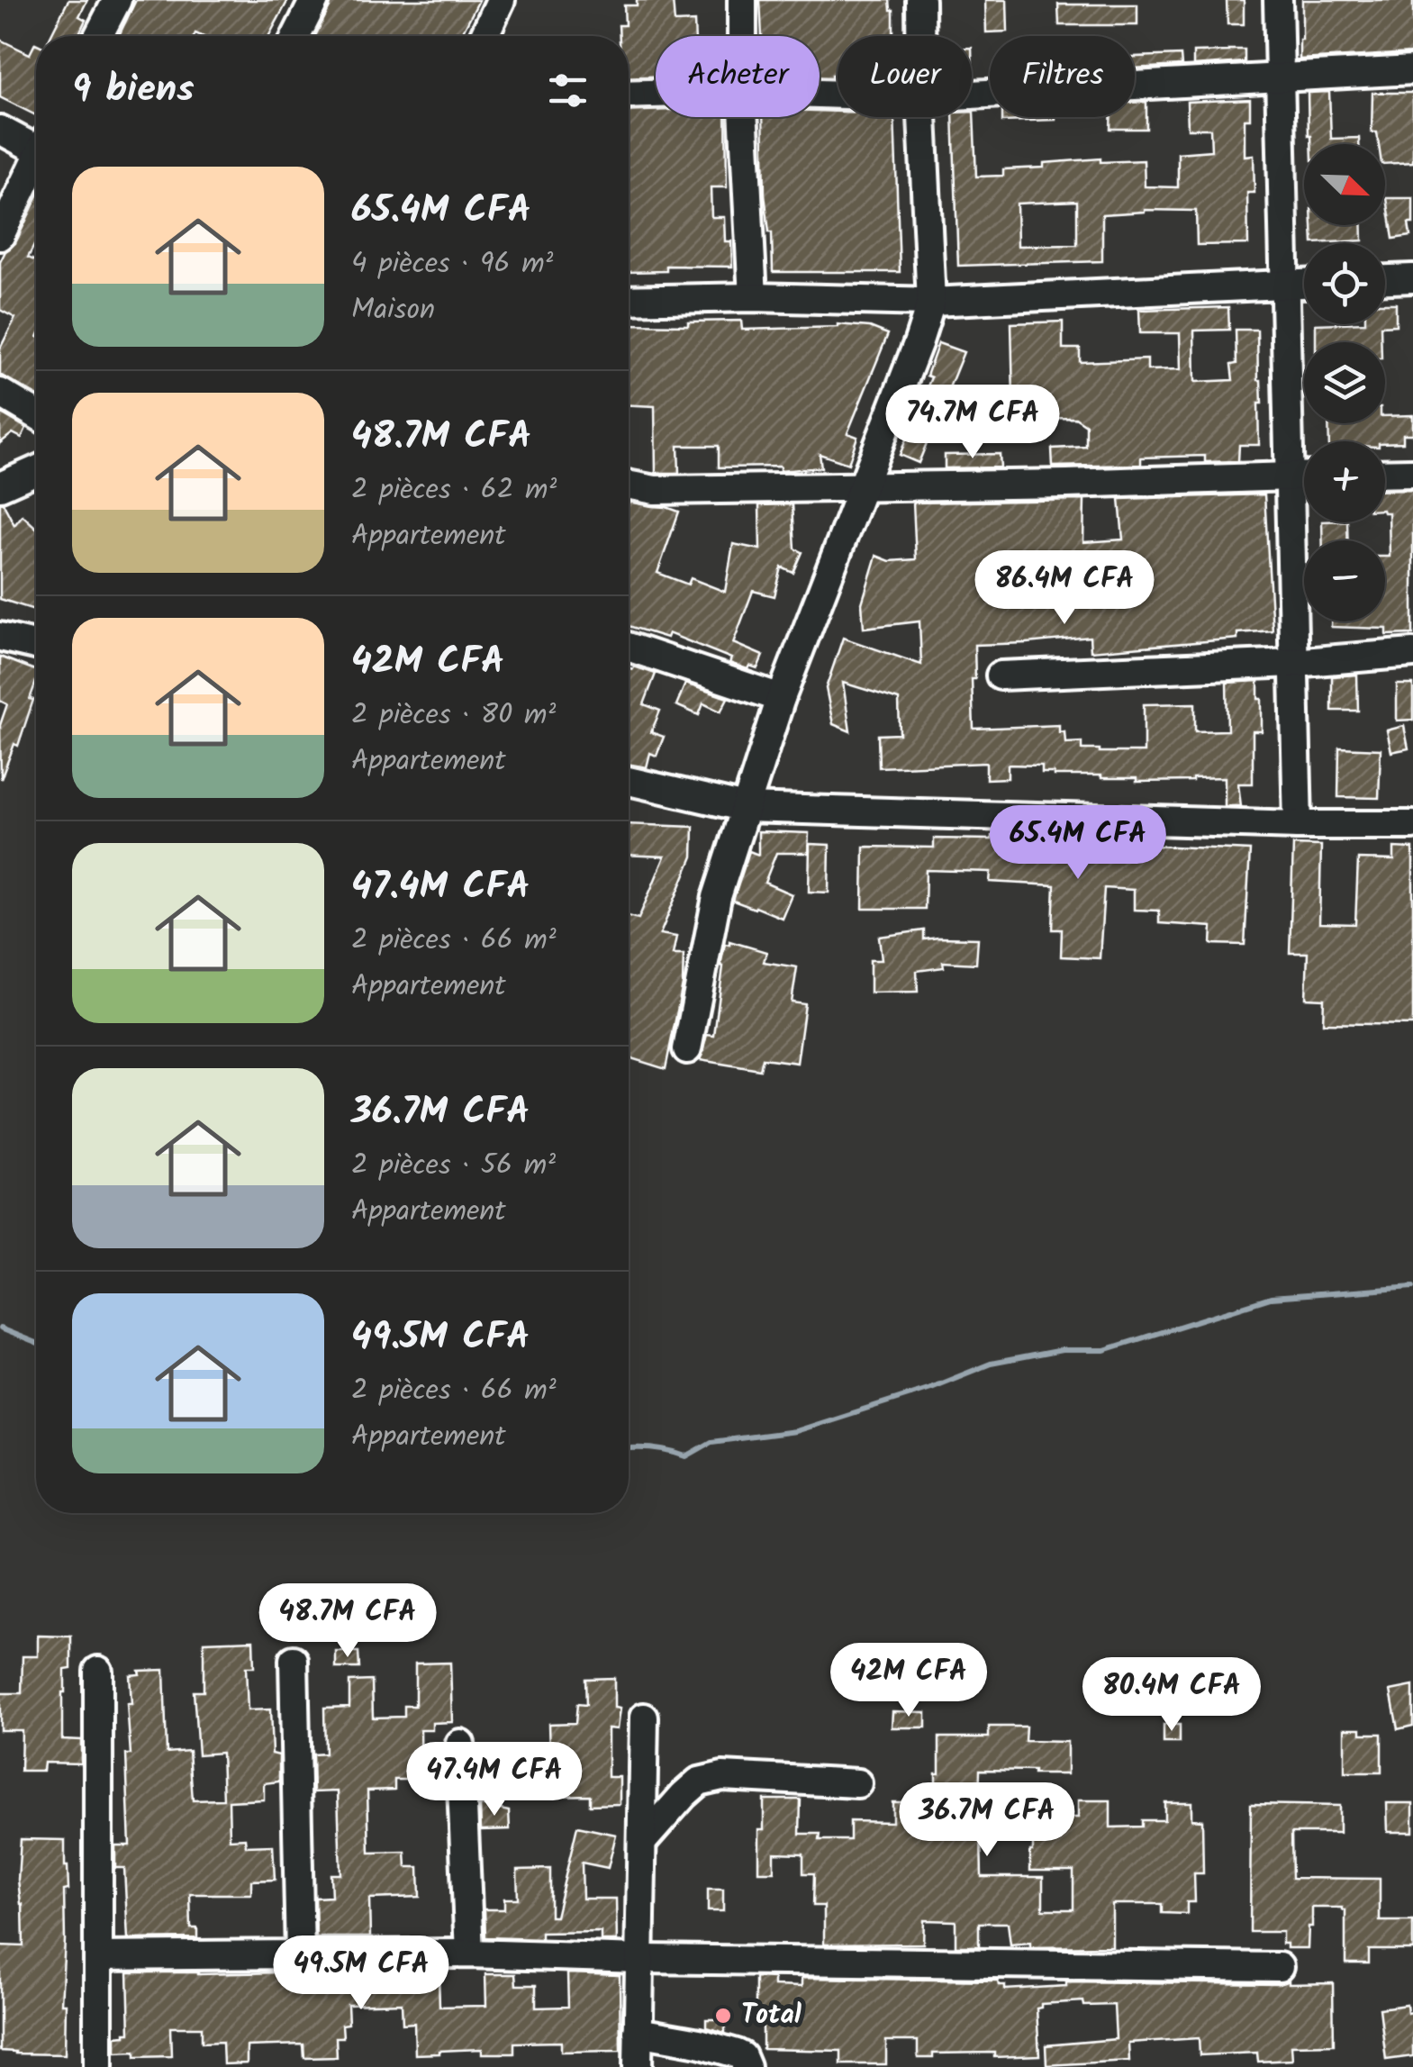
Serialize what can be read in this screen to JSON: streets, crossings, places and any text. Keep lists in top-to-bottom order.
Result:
{
  "places": ["Total"],
  "north": "bottom right",
  "page": {
    "chip": ["Acheter", "Louer", "Filtres"],
    "heading": "9 biens",
    "map_buttons": ["+", "−"],
    "list": [
      {
        "name": "65.4M CFA",
        "note": "4 pièces · 96 m² · Maison"
      },
      {
        "name": "48.7M CFA",
        "note": "2 pièces · 62 m² · Appartement"
      },
      {
        "name": "42M CFA",
        "note": "2 pièces · 80 m² · Appartement"
      },
      {
        "name": "47.4M CFA",
        "note": "2 pièces · 66 m² · Appartement"
      },
      {
        "name": "36.7M CFA",
        "note": "2 pièces · 56 m² · Appartement"
      },
      {
        "name": "49.5M CFA",
        "note": "2 pièces · 66 m² · Appartement"
      }
    ],
    "price": [
      "74.7M CFA",
      "86.4M CFA",
      "65.4M CFA",
      "48.7M CFA",
      "42M CFA",
      "80.4M CFA",
      "47.4M CFA",
      "36.7M CFA",
      "49.5M CFA"
    ]
  }
}
